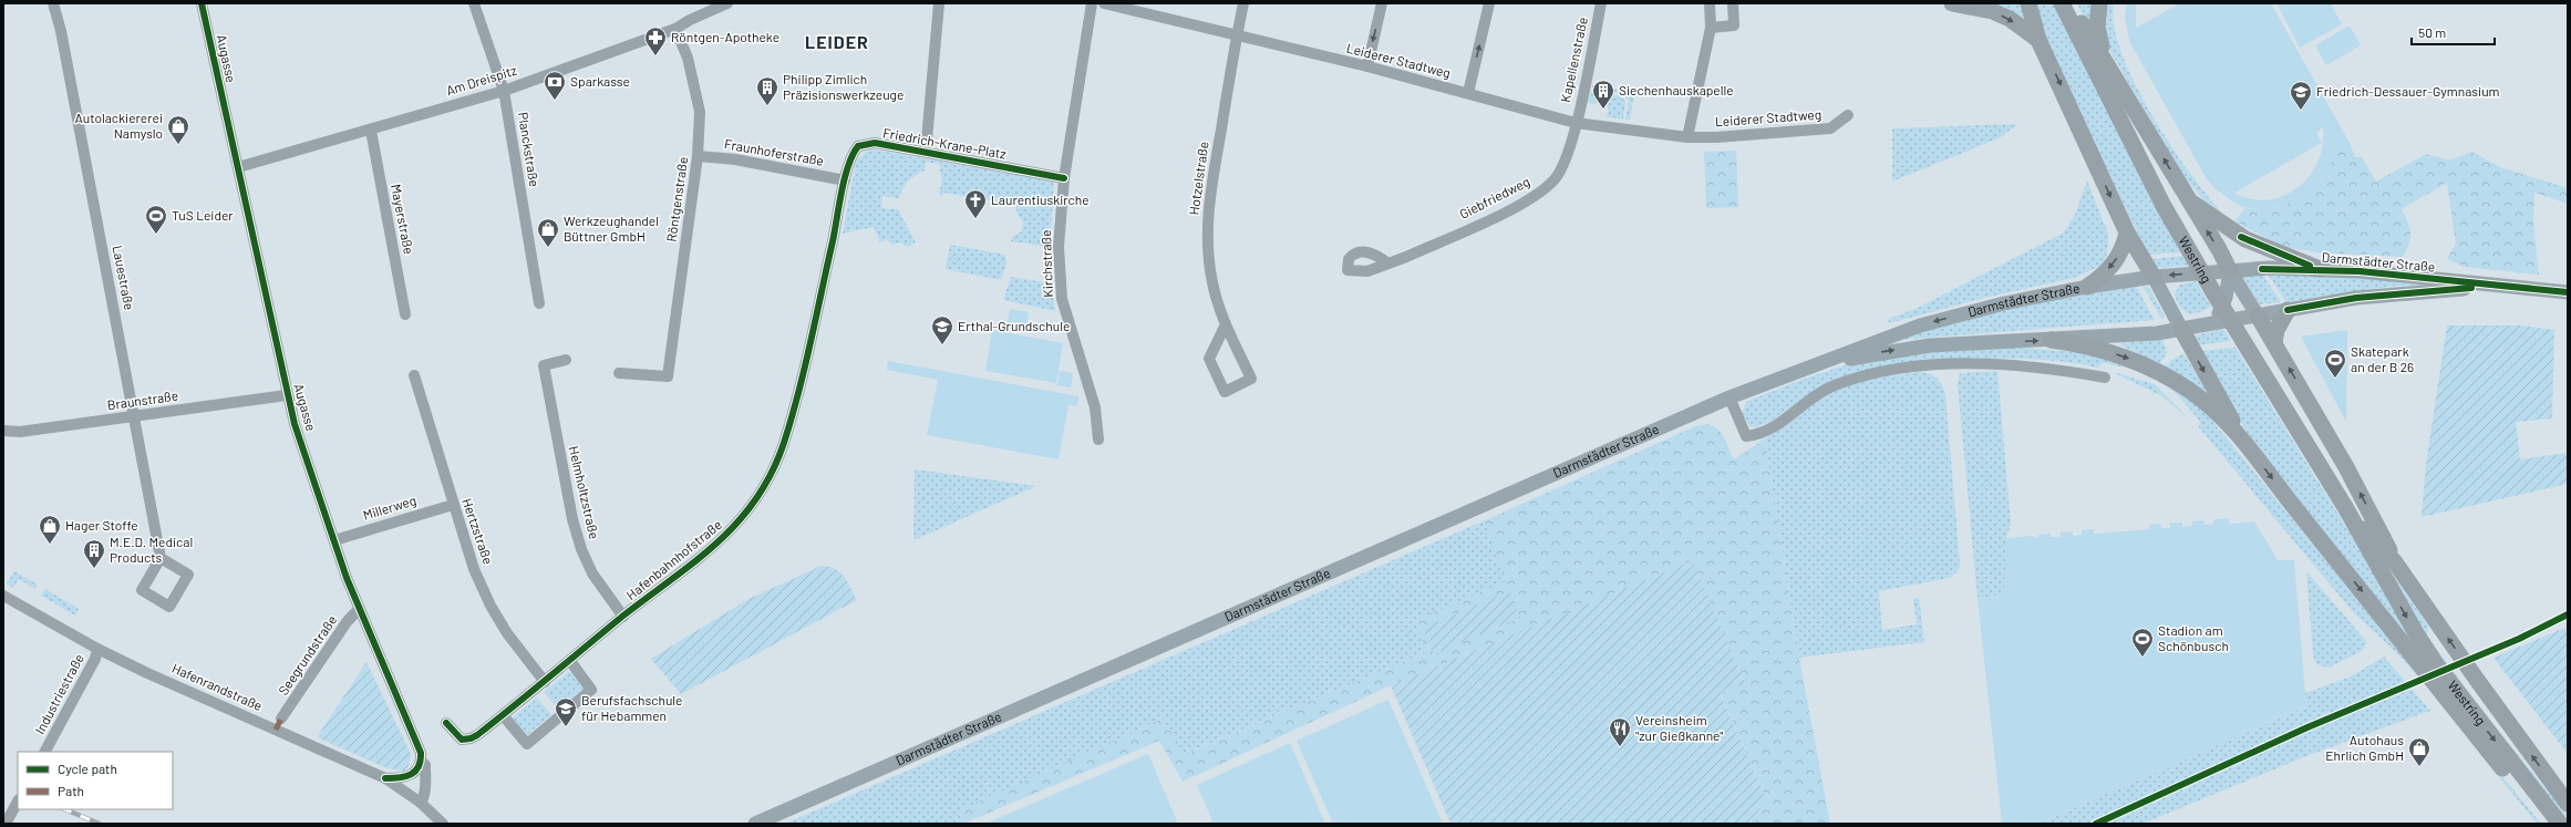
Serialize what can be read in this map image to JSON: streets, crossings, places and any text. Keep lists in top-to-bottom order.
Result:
{
  "streets": {
    "highway": ["Westring"],
    "main road": ["Darmstädter Straße"],
    "street": [
      "Augasse",
      "Kapellenstraße",
      "Leiderer Stadtweg",
      "Am Dreispitz",
      "Friedrich-Krane-Platz",
      "Planckstraße",
      "Fraunhoferstraße",
      "Hotzelstraße",
      "Giebfriedweg",
      "Röntgenstraße",
      "Mayerstraße",
      "Kirchstraße",
      "Lauestraße",
      "Braunstraße",
      "Helmholtzstraße",
      "Millerweg",
      "Hertzstraße",
      "Hafenbahnhofstraße",
      "Seegrundstraße",
      "Hafenrandstraße",
      "Industriestraße"
    ]
  },
  "crossings": [
    ["Augasse", "Am Dreispitz"],
    ["Augasse", "Braunstraße"],
    ["Augasse", "Millerweg"],
    ["Augasse", "Seegrundstraße"],
    ["Augasse", "Hafenrandstraße"],
    ["Kapellenstraße", "Leiderer Stadtweg"],
    ["Kapellenstraße", "Giebfriedweg"],
    ["Leiderer Stadtweg", "Hotzelstraße"],
    ["Leiderer Stadtweg", "Giebfriedweg"],
    ["Am Dreispitz", "Planckstraße"],
    ["Am Dreispitz", "Röntgenstraße"],
    ["Am Dreispitz", "Mayerstraße"],
    ["Friedrich-Krane-Platz", "Fraunhoferstraße"],
    ["Friedrich-Krane-Platz", "Kirchstraße"],
    ["Friedrich-Krane-Platz", "Hafenbahnhofstraße"],
    ["Fraunhoferstraße", "Röntgenstraße"],
    ["Fraunhoferstraße", "Hafenbahnhofstraße"],
    ["Lauestraße", "Braunstraße"],
    ["Helmholtzstraße", "Hafenbahnhofstraße"],
    ["Millerweg", "Hertzstraße"],
    ["Hertzstraße", "Hafenbahnhofstraße"],
    ["Hafenrandstraße", "Industriestraße"]
  ],
  "districts": ["LEIDER"],
  "places": {
    "pharmacy": ["Röntgen-Apotheke"],
    "bank": ["Sparkasse"],
    "building": ["Philipp Zimlich Präzisionswerkzeuge", "Siechenhauskapelle", "M.E.D. Medical Products"],
    "school or university": ["Friedrich-Dessauer-Gymnasium", "Erthal-Grundschule", "Berufsfachschule für Hebammen"],
    "shop": [
      "Autolackiererei Namyslo",
      "Werkzeughandel Büttner GmbH",
      "Hager Stoffe",
      "Autohaus Ehrlich GmbH"
    ],
    "church": ["Laurentiuskirche"],
    "sports": ["TuS Leider", "Skatepark an der B 26", "Stadion am Schönbusch"],
    "restaurant": ["Vereinsheim \"zur Gießkanne\""]
  },
  "legend": ["Cycle path", "Path"],
  "scale_bar": "50 m"
}
